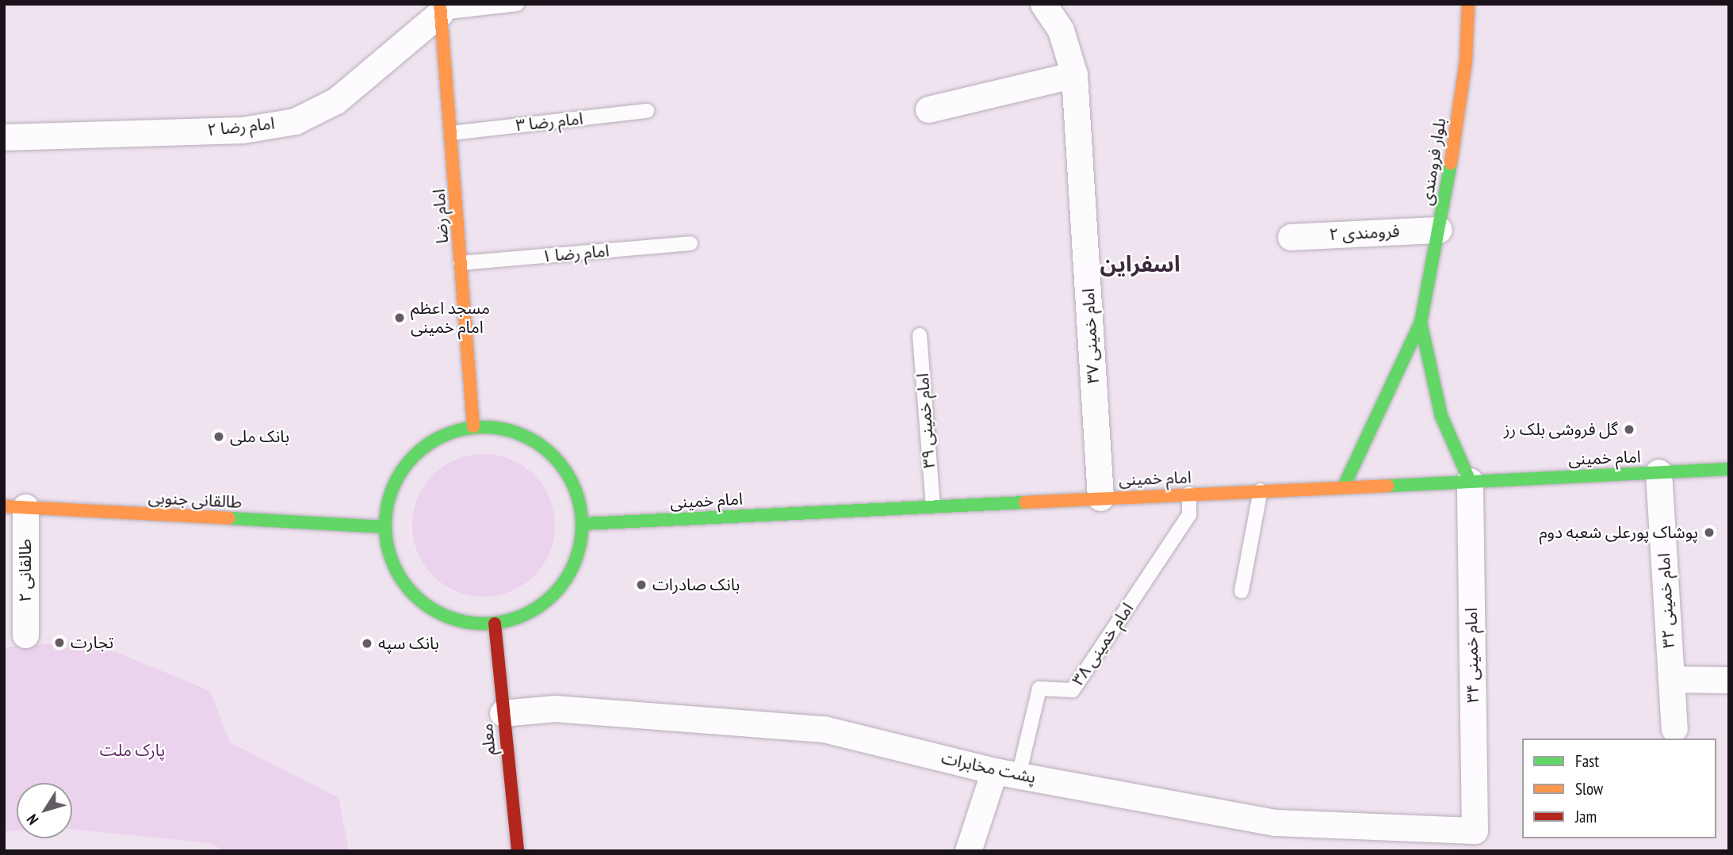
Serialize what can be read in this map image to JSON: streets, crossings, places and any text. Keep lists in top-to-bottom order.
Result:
{
  "streets": {
    "main road": [
      "بلوار فرومندی",
      "امام رضا",
      "امام خمینی",
      "طالقانی جنوبی",
      "معلم"
    ],
    "street": [
      "امام رضا ۲",
      "فرومندی ۲",
      "امام خمینی ۳۷",
      "طالقانی ۲",
      "امام خمینی ۳۲",
      "امام خمینی ۳۴",
      "پشت مخابرات"
    ],
    "lane": [
      "امام رضا ۳",
      "امام رضا ۱",
      "امام خمینی ۳۹",
      "امام خمینی ۳۸"
    ]
  },
  "crossings": [
    ["امام رضا ۳", "امام رضا"],
    ["امام رضا ۲", "امام رضا"],
    ["بلوار فرومندی", "فرومندی ۲"],
    ["امام رضا", "امام رضا ۱"],
    ["امام رضا", "امام خمینی"],
    ["امام رضا", "طالقانی جنوبی"],
    ["امام رضا", "معلم"],
    ["امام خمینی ۳۷", "امام خمینی"],
    ["امام خمینی ۳۹", "امام خمینی"],
    ["امام خمینی", "طالقانی جنوبی"],
    ["امام خمینی", "امام خمینی ۳۲"],
    ["امام خمینی", "امام خمینی ۳۸"],
    ["امام خمینی", "امام خمینی ۳۴"],
    ["امام خمینی", "معلم"],
    ["طالقانی جنوبی", "طالقانی ۲"],
    ["طالقانی جنوبی", "معلم"],
    ["امام خمینی ۳۸", "پشت مخابرات"],
    ["امام خمینی ۳۴", "پشت مخابرات"],
    ["معلم", "پشت مخابرات"]
  ],
  "districts": ["اسفراین"],
  "parks": ["پارک ملت"],
  "places": [
    "مسجد اعظم امام خمینی",
    "گل فروشی بلک رز",
    "بانک ملی",
    "پوشاک پورعلی شعبه دوم",
    "بانک صادرات",
    "تجارت",
    "بانک سپه"
  ],
  "legend": ["Fast", "Slow", "Jam"],
  "north": "bottom left"
}
